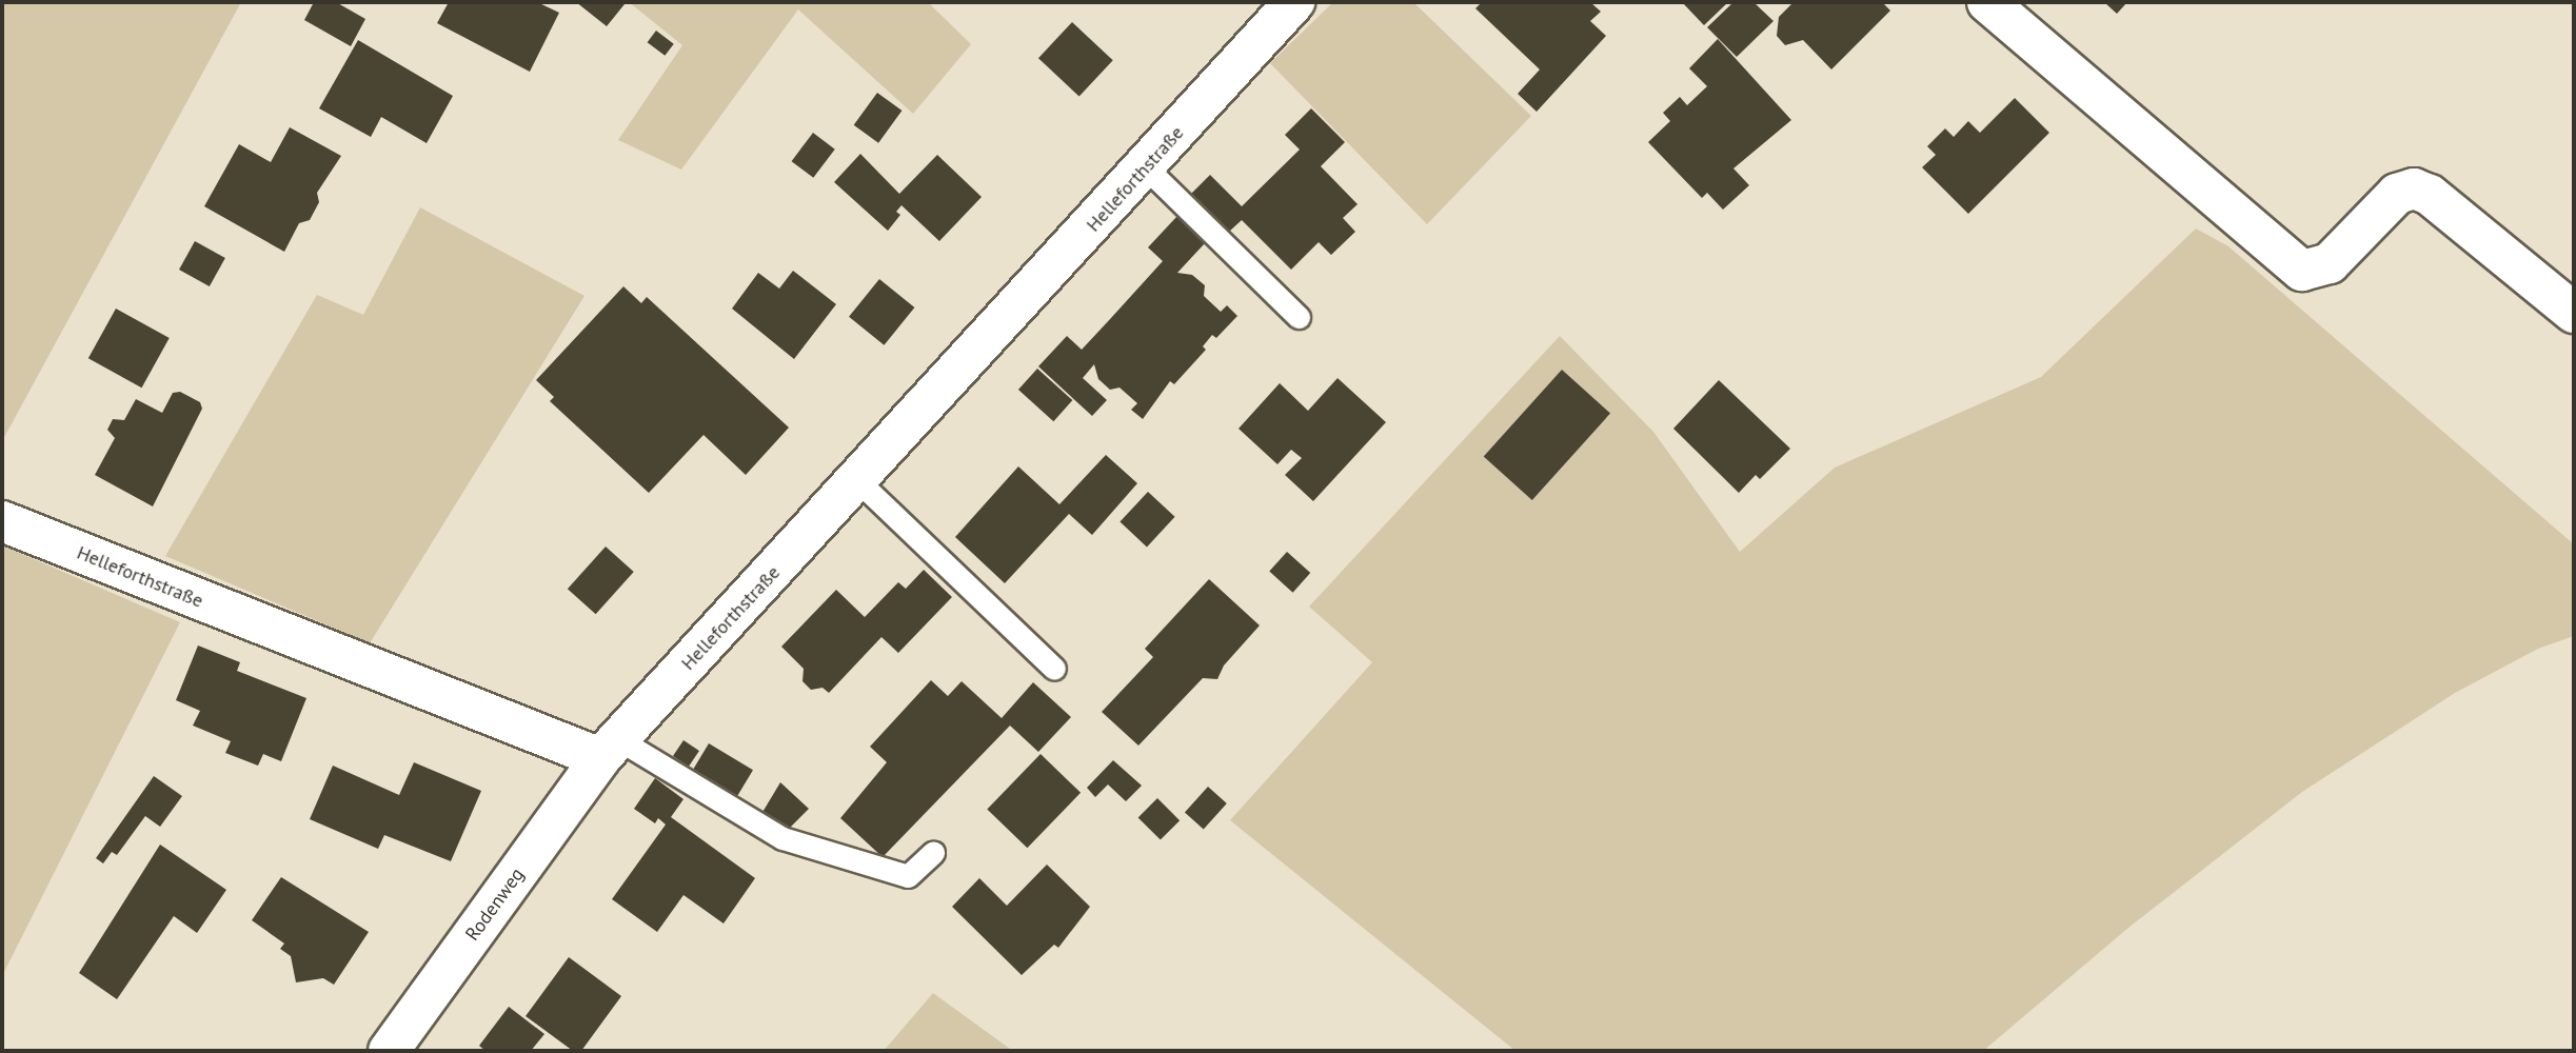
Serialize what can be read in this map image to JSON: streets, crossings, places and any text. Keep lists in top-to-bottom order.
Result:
{
  "streets": {
    "street": ["Helleforthstraße", "Rodenweg"]
  },
  "crossings": [
    ["Helleforthstraße", "Rodenweg"]
  ]
}
